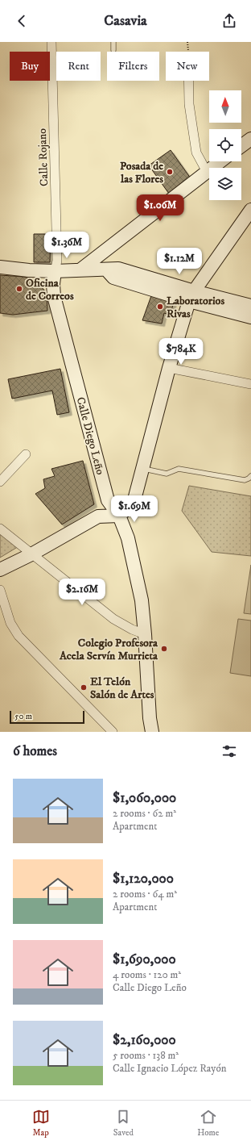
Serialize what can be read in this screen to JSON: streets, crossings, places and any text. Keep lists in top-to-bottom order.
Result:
{
  "streets": {
    "main road": ["Calle Diego Leño"],
    "street": ["Calle Rojano"]
  },
  "crossings": [
    ["Calle Rojano", "Calle Diego Leño"]
  ],
  "places": [
    "Posada de las Flores",
    "Oficina de Correos",
    "Laboratorios Rivas",
    "Colegio Profesora Acela Servín Murrieta",
    "El Telón Salón de Artes"
  ],
  "scale_bar": "50 m",
  "north": "top",
  "page": {
    "header": "Casavia",
    "chip": [
      "Buy",
      "Rent",
      "Filters",
      "New"
    ],
    "price": [
      "$1.06M",
      "$1.36M",
      "$1.12M",
      "$784K",
      "$1.69M",
      "$2.16M"
    ],
    "scale": "50 m",
    "heading": "6 homes",
    "list": [
      {
        "name": "$1,060,000",
        "note": "2 rooms · 62 m² · Apartment"
      },
      {
        "name": "$1,120,000",
        "note": "2 rooms · 64 m² · Apartment"
      },
      {
        "name": "$1,690,000",
        "note": "4 rooms · 120 m² · Calle Diego Leño"
      },
      {
        "name": "$2,160,000",
        "note": "5 rooms · 138 m² · Calle Ignacio López Rayón"
      }
    ],
    "tabs": ["Map", "Saved", "Home"]
  }
}
